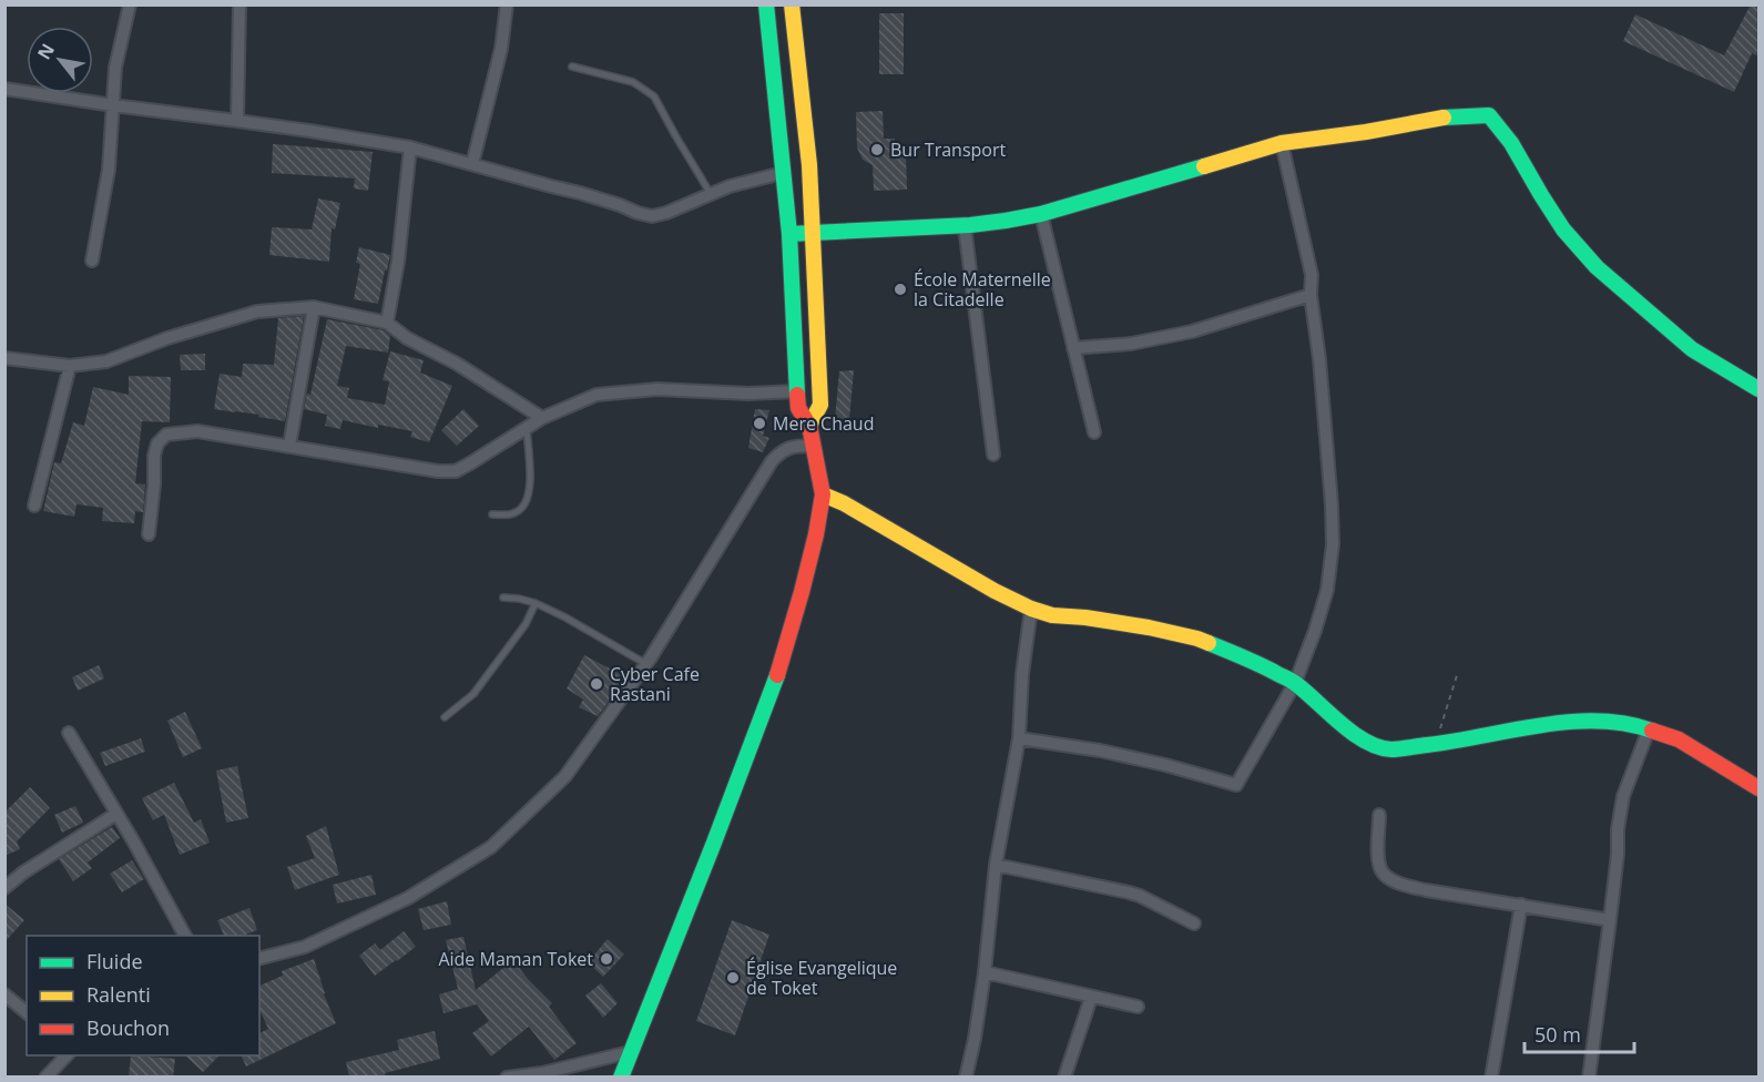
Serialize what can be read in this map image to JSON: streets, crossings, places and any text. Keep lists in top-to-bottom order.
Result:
{
  "places": [
    "Bur Transport",
    "École Maternelle la Citadelle",
    "Mere Chaud",
    "Cyber Cafe Rastani",
    "Aide Maman Toket",
    "Église Evangelique de Toket"
  ],
  "legend": ["Fluide", "Ralenti", "Bouchon"],
  "scale_bar": "50 m",
  "north": "top left"
}
